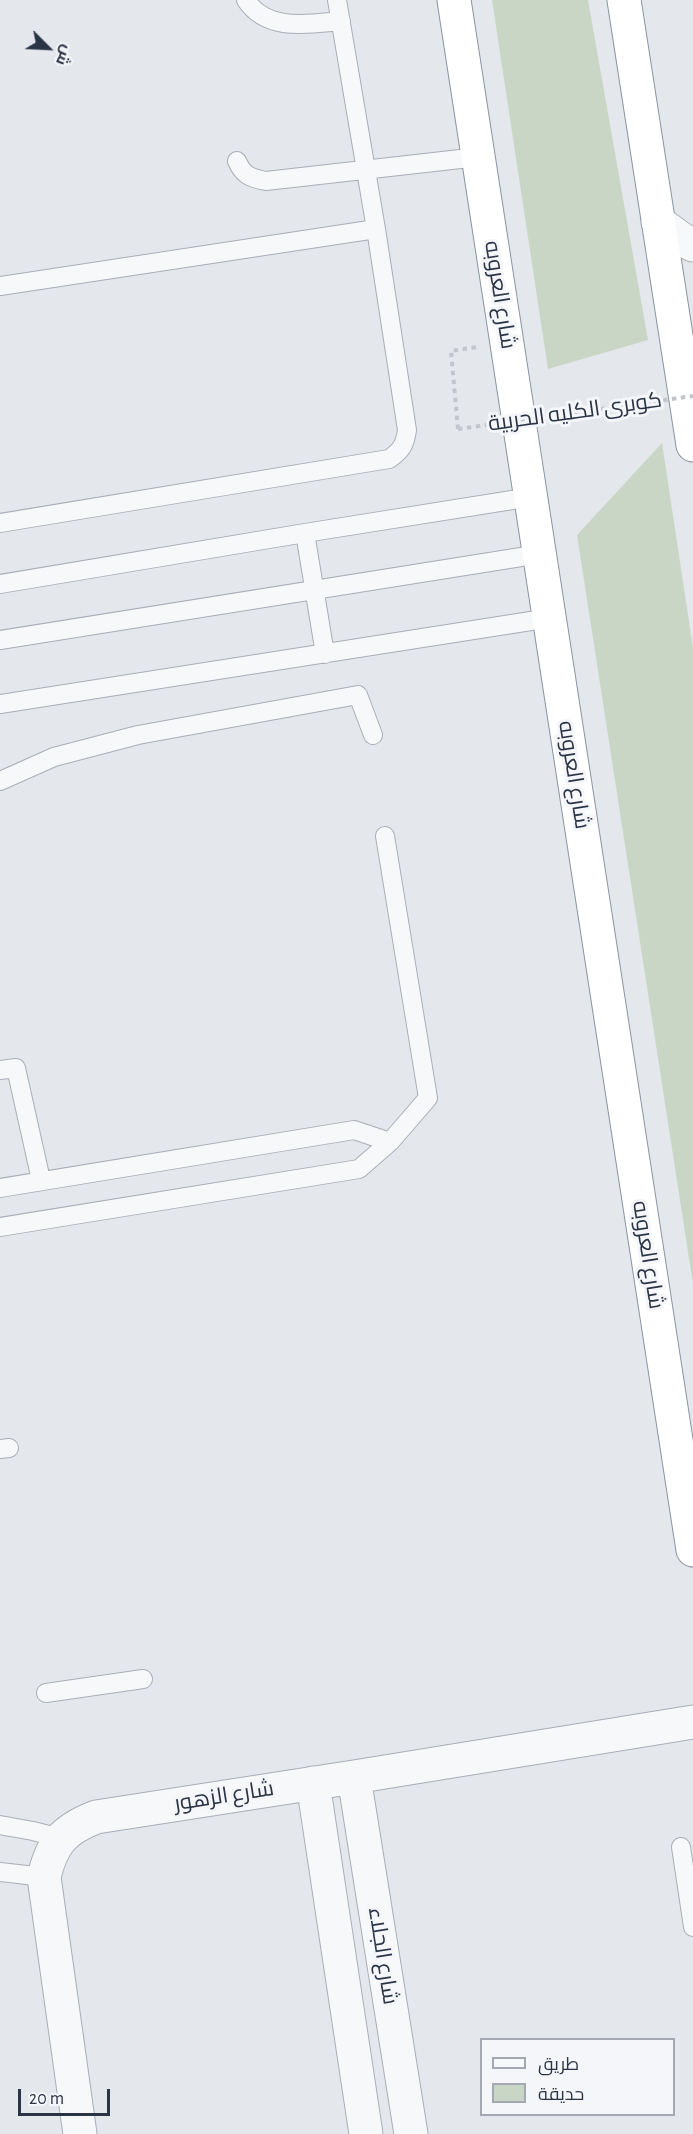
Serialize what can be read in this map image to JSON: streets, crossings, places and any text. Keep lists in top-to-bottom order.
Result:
{
  "streets": {
    "highway": ["شارع العروبه"],
    "street": ["شارع الزهور", "شارع الجلاء"],
    "path": ["كوبرى الكليه الحربية"]
  },
  "crossings": [
    ["شارع الزهور", "شارع الجلاء"]
  ],
  "legend": ["طريق", "حديقة"],
  "scale_bar": "20 m",
  "north": "bottom right"
}
